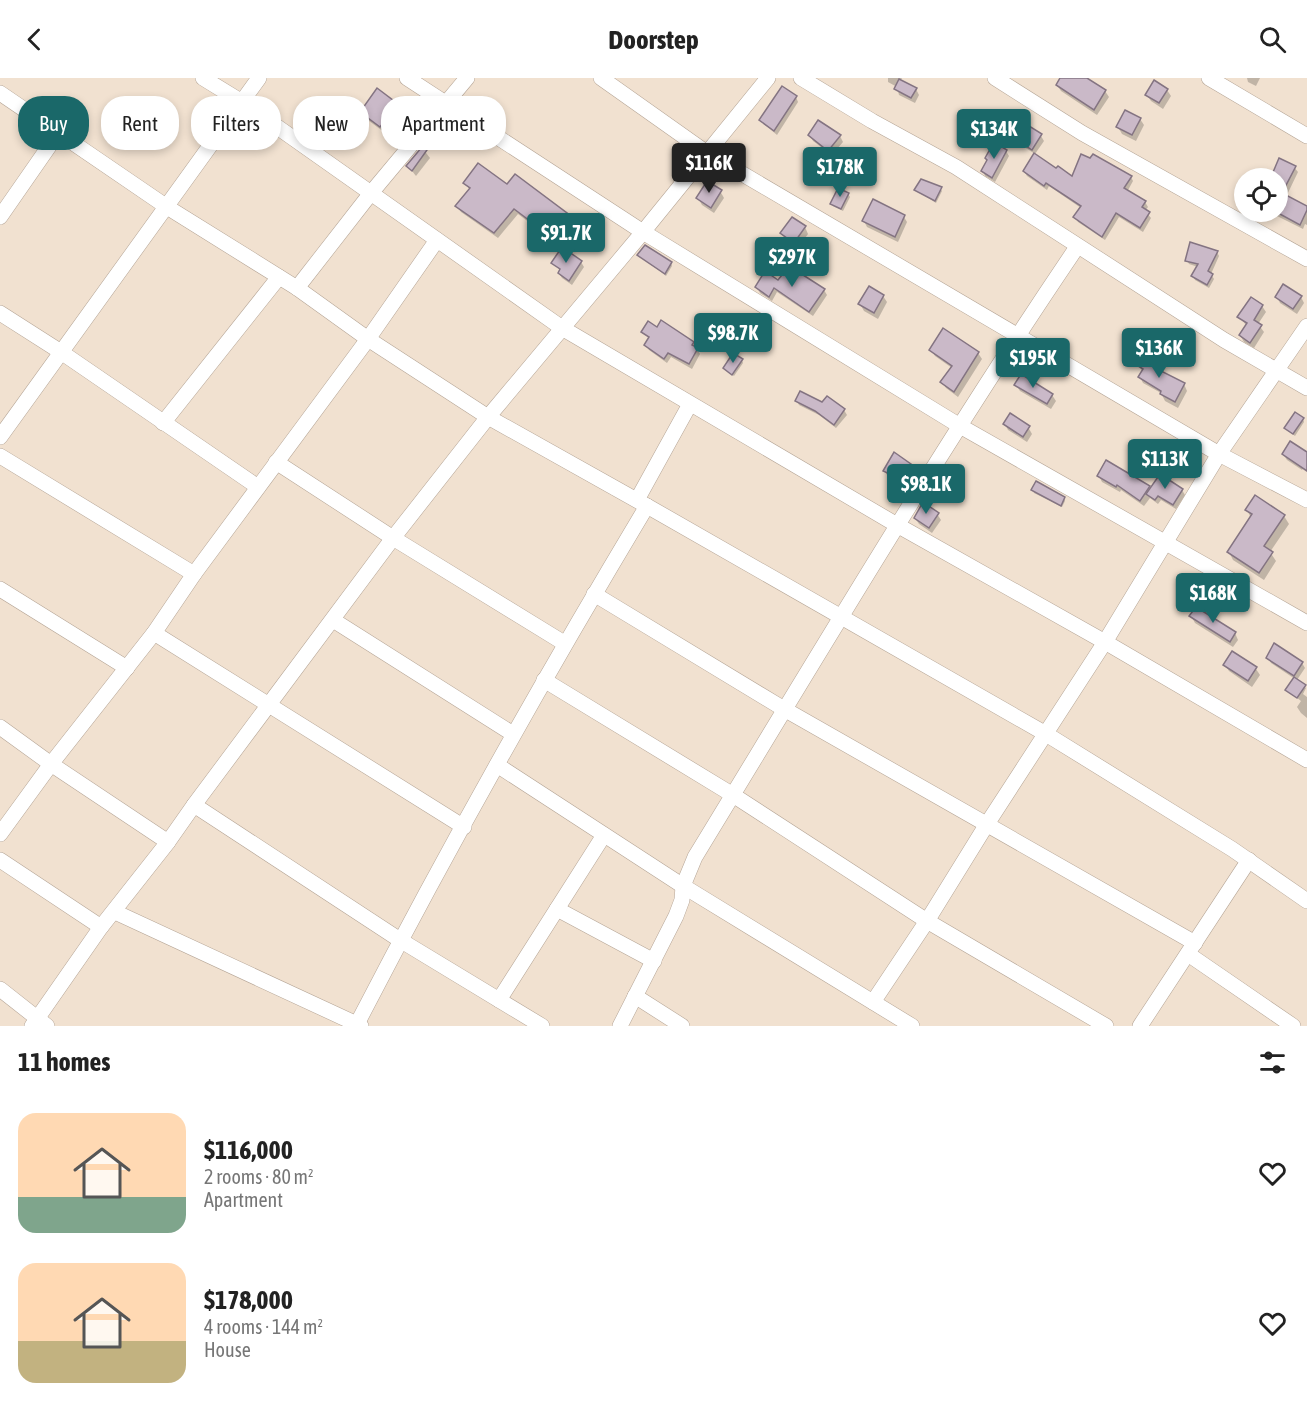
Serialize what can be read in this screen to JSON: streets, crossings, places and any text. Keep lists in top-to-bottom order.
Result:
{
  "page": {
    "header": "Doorstep",
    "chip": [
      "Buy",
      "Rent",
      "Filters",
      "New",
      "Apartment"
    ],
    "price": [
      "$134K",
      "$116K",
      "$178K",
      "$91.7K",
      "$297K",
      "$98.7K",
      "$136K",
      "$195K",
      "$113K",
      "$98.1K",
      "$168K"
    ],
    "heading": "11 homes",
    "list": [
      {
        "name": "$116,000",
        "note": "2 rooms · 80 m² · Apartment"
      },
      {
        "name": "$178,000",
        "note": "4 rooms · 144 m² · House"
      }
    ]
  }
}
